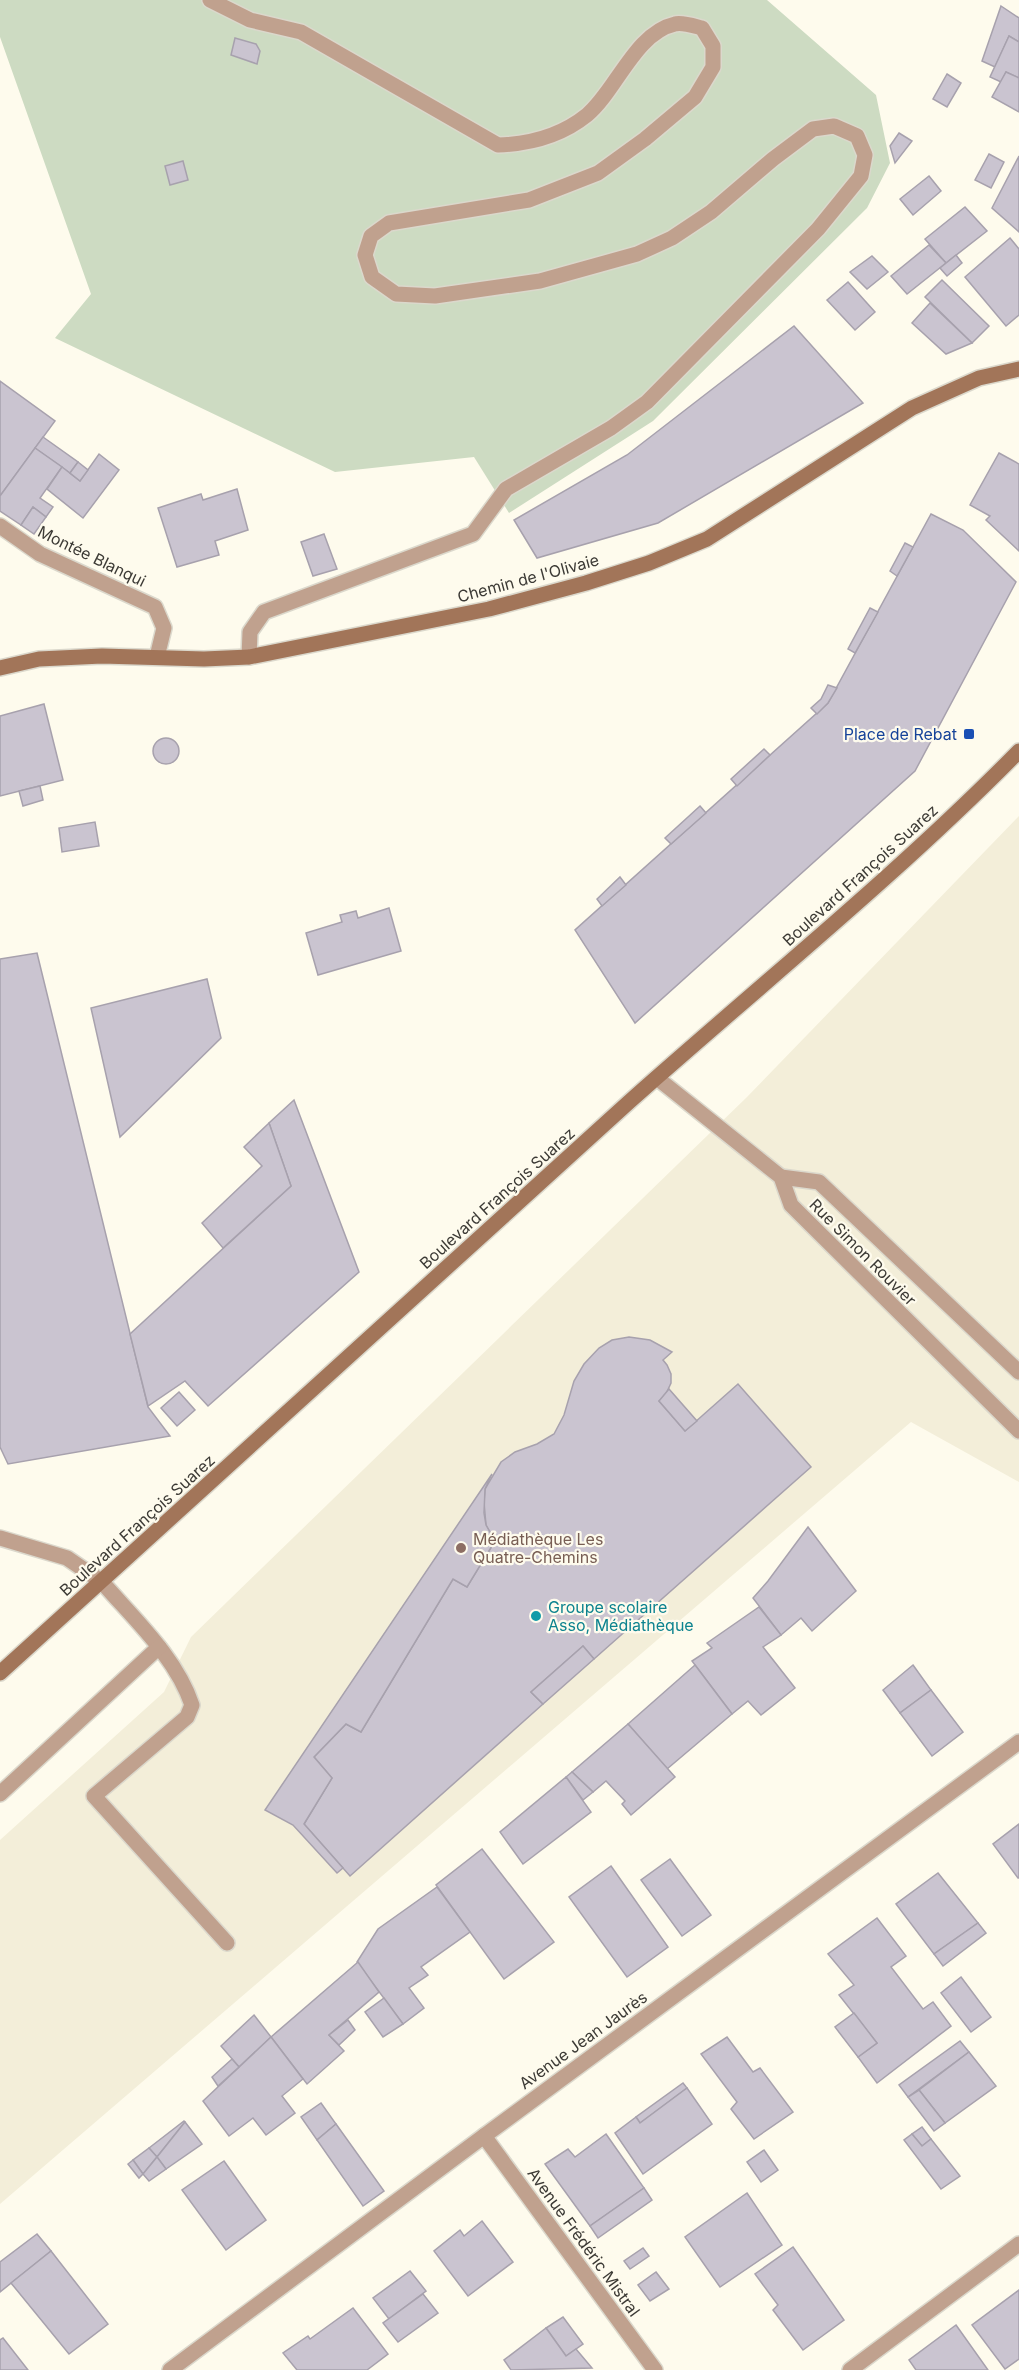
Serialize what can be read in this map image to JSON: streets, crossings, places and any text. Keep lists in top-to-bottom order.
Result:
{
  "streets": {
    "main road": ["Chemin de l'Olivaie", "Boulevard François Suarez"],
    "street": [
      "Montée Blanqui",
      "Rue Simon Rouvier",
      "Avenue Jean Jaurès",
      "Avenue Frédéric Mistral"
    ]
  },
  "crossings": [
    ["Montée Blanqui", "Chemin de l'Olivaie"],
    ["Avenue Jean Jaurès", "Avenue Frédéric Mistral"]
  ],
  "places": {
    "transit": ["Place de Rebat"],
    "other": ["Médiathèque Les Quatre-Chemins", "Groupe scolaire Asso, Médiathèque"]
  }
}
